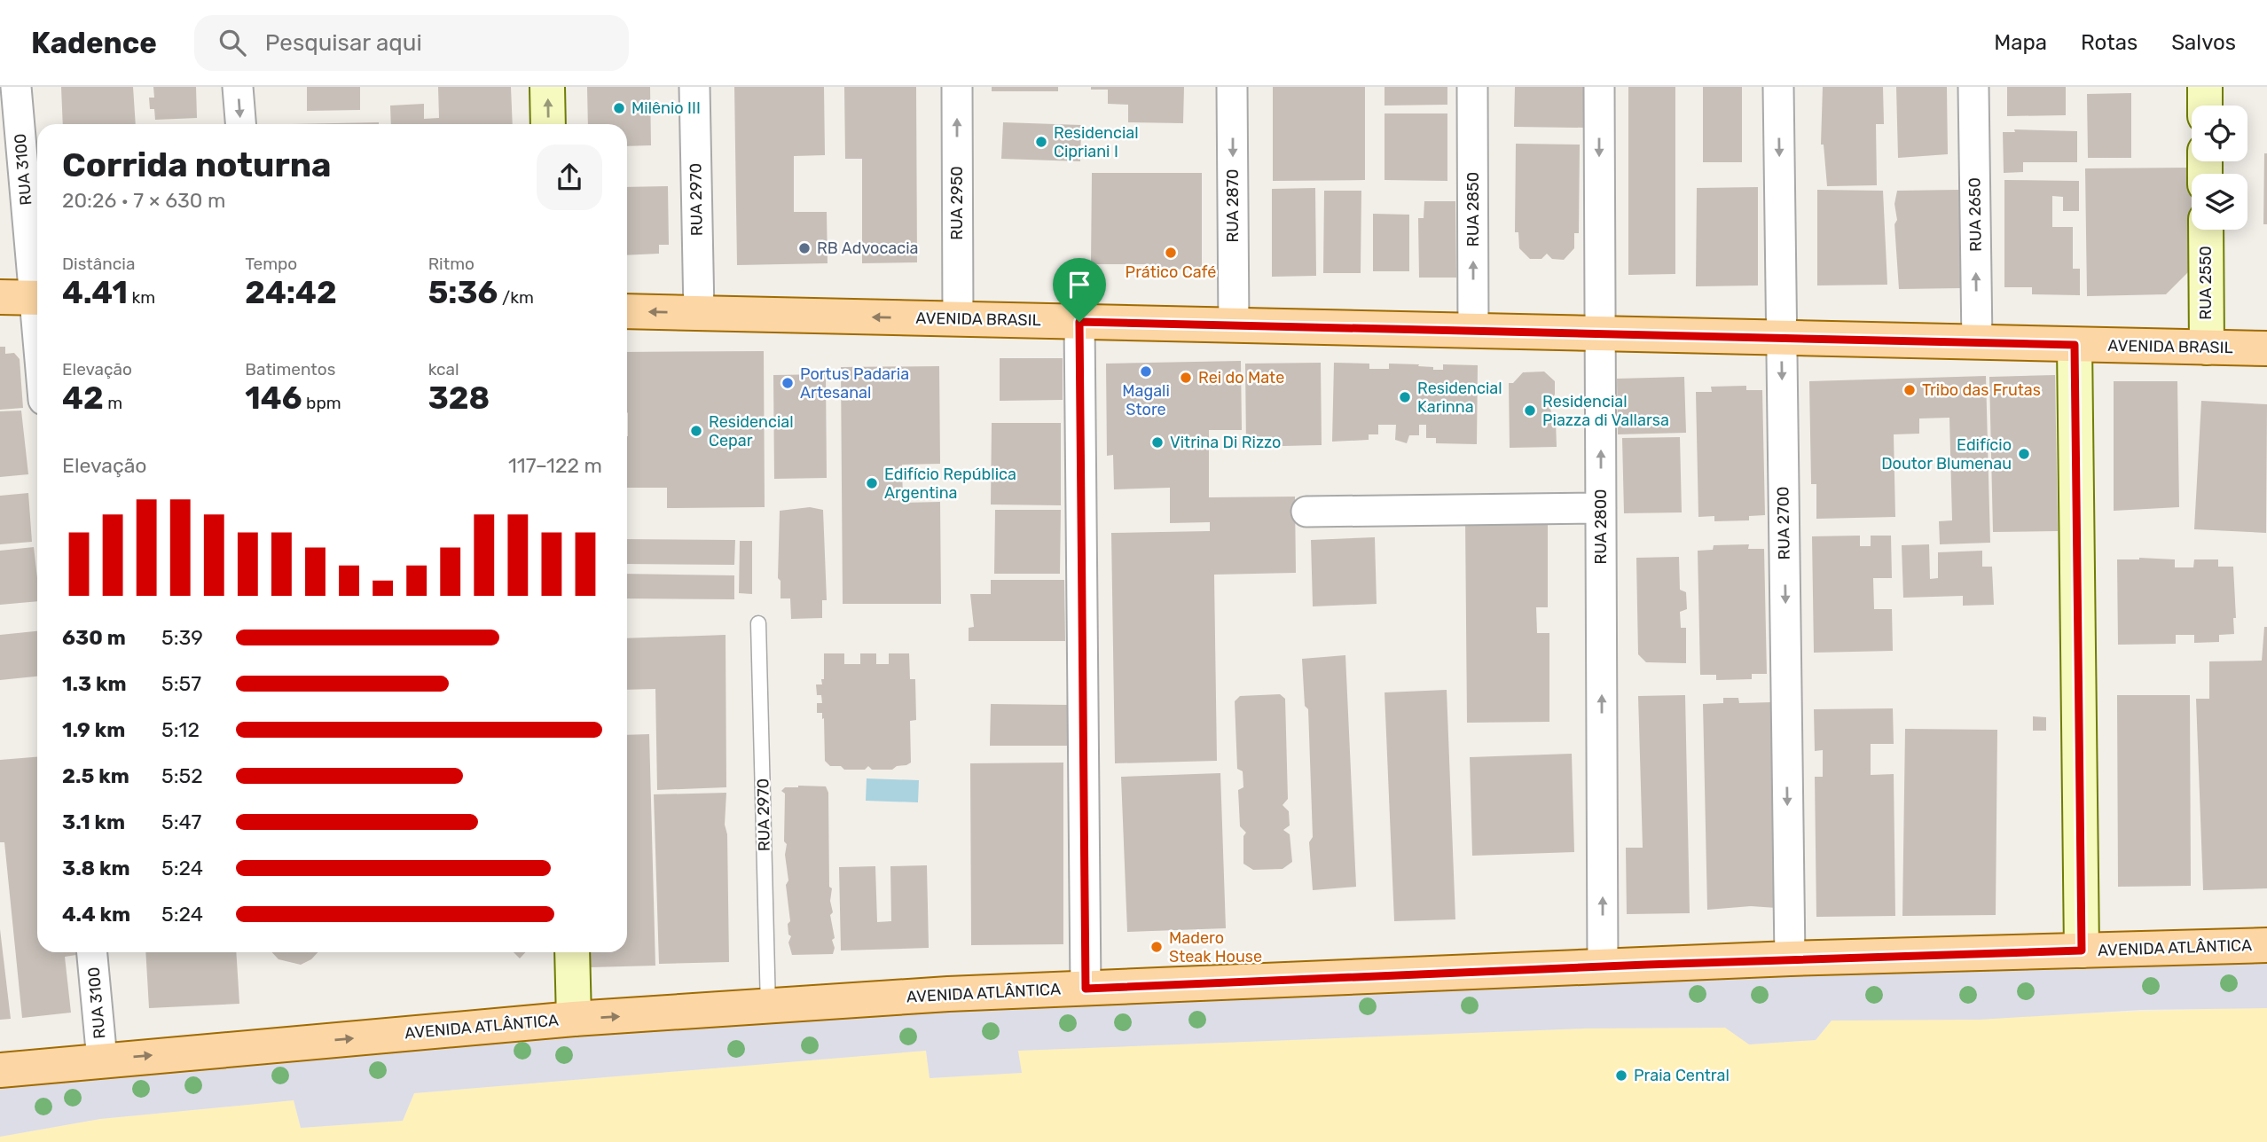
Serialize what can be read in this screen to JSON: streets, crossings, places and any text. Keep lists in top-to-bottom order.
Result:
{
  "streets": {
    "main road": ["AVENIDA BRASIL", "AVENIDA ATLÂNTICA"],
    "street": [
      "RUA 3100",
      "RUA 2970",
      "RUA 2950",
      "RUA 2870",
      "RUA 2850",
      "RUA 2650",
      "RUA 2550",
      "RUA 2700",
      "RUA 2800"
    ]
  },
  "crossings": [
    ["RUA 3100", "AVENIDA ATLÂNTICA"],
    ["RUA 2970", "AVENIDA BRASIL"],
    ["RUA 2970", "AVENIDA ATLÂNTICA"],
    ["RUA 2950", "AVENIDA BRASIL"],
    ["RUA 2870", "AVENIDA BRASIL"],
    ["RUA 2850", "AVENIDA BRASIL"],
    ["RUA 2650", "AVENIDA BRASIL"],
    ["RUA 2550", "AVENIDA BRASIL"],
    ["AVENIDA BRASIL", "RUA 2700"],
    ["AVENIDA BRASIL", "RUA 2800"],
    ["RUA 2700", "AVENIDA ATLÂNTICA"],
    ["RUA 2800", "AVENIDA ATLÂNTICA"]
  ],
  "one_way": [
    "RUA 2950",
    "RUA 2870",
    "RUA 2850",
    "RUA 2650",
    "RUA 2700"
  ],
  "places": [
    "Milênio III",
    "Residencial Cipriani I",
    "RB Advocacia",
    "Prático Café",
    "Magali Store",
    "Rei do Mate",
    "Portus Padaria Artesanal",
    "Tribo das Frutas",
    "Residencial Karinna",
    "Residencial Piazza di Vallarsa",
    "Residencial Cepar",
    "Vitrina Di Rizzo",
    "Edifício Doutor Blumenau",
    "Edifício República Argentina",
    "Madero Steak House",
    "Praia Central"
  ],
  "page": {
    "header": "Kadence",
    "search": "Pesquisar aqui",
    "nav": ["Mapa", "Rotas", "Salvos"],
    "heading": ["Corrida noturna", "20:26 · 7 × 630 m"],
    "stats": [
      ["Distância", "4.41 km"],
      ["Tempo", "24:42"],
      ["Ritmo", "5:36 /km"],
      ["Elevação", "42 m"],
      ["Batimentos", "146 bpm"],
      ["kcal", "328"]
    ],
    "chart": ["Elevação", "117–122 m"],
    "list": [
      {
        "name": "630 m",
        "note": "5:39"
      },
      {
        "name": "1.3 km",
        "note": "5:57"
      },
      {
        "name": "1.9 km",
        "note": "5:12"
      },
      {
        "name": "2.5 km",
        "note": "5:52"
      },
      {
        "name": "3.1 km",
        "note": "5:47"
      },
      {
        "name": "3.8 km",
        "note": "5:24"
      },
      {
        "name": "4.4 km",
        "note": "5:24"
      }
    ]
  }
}
